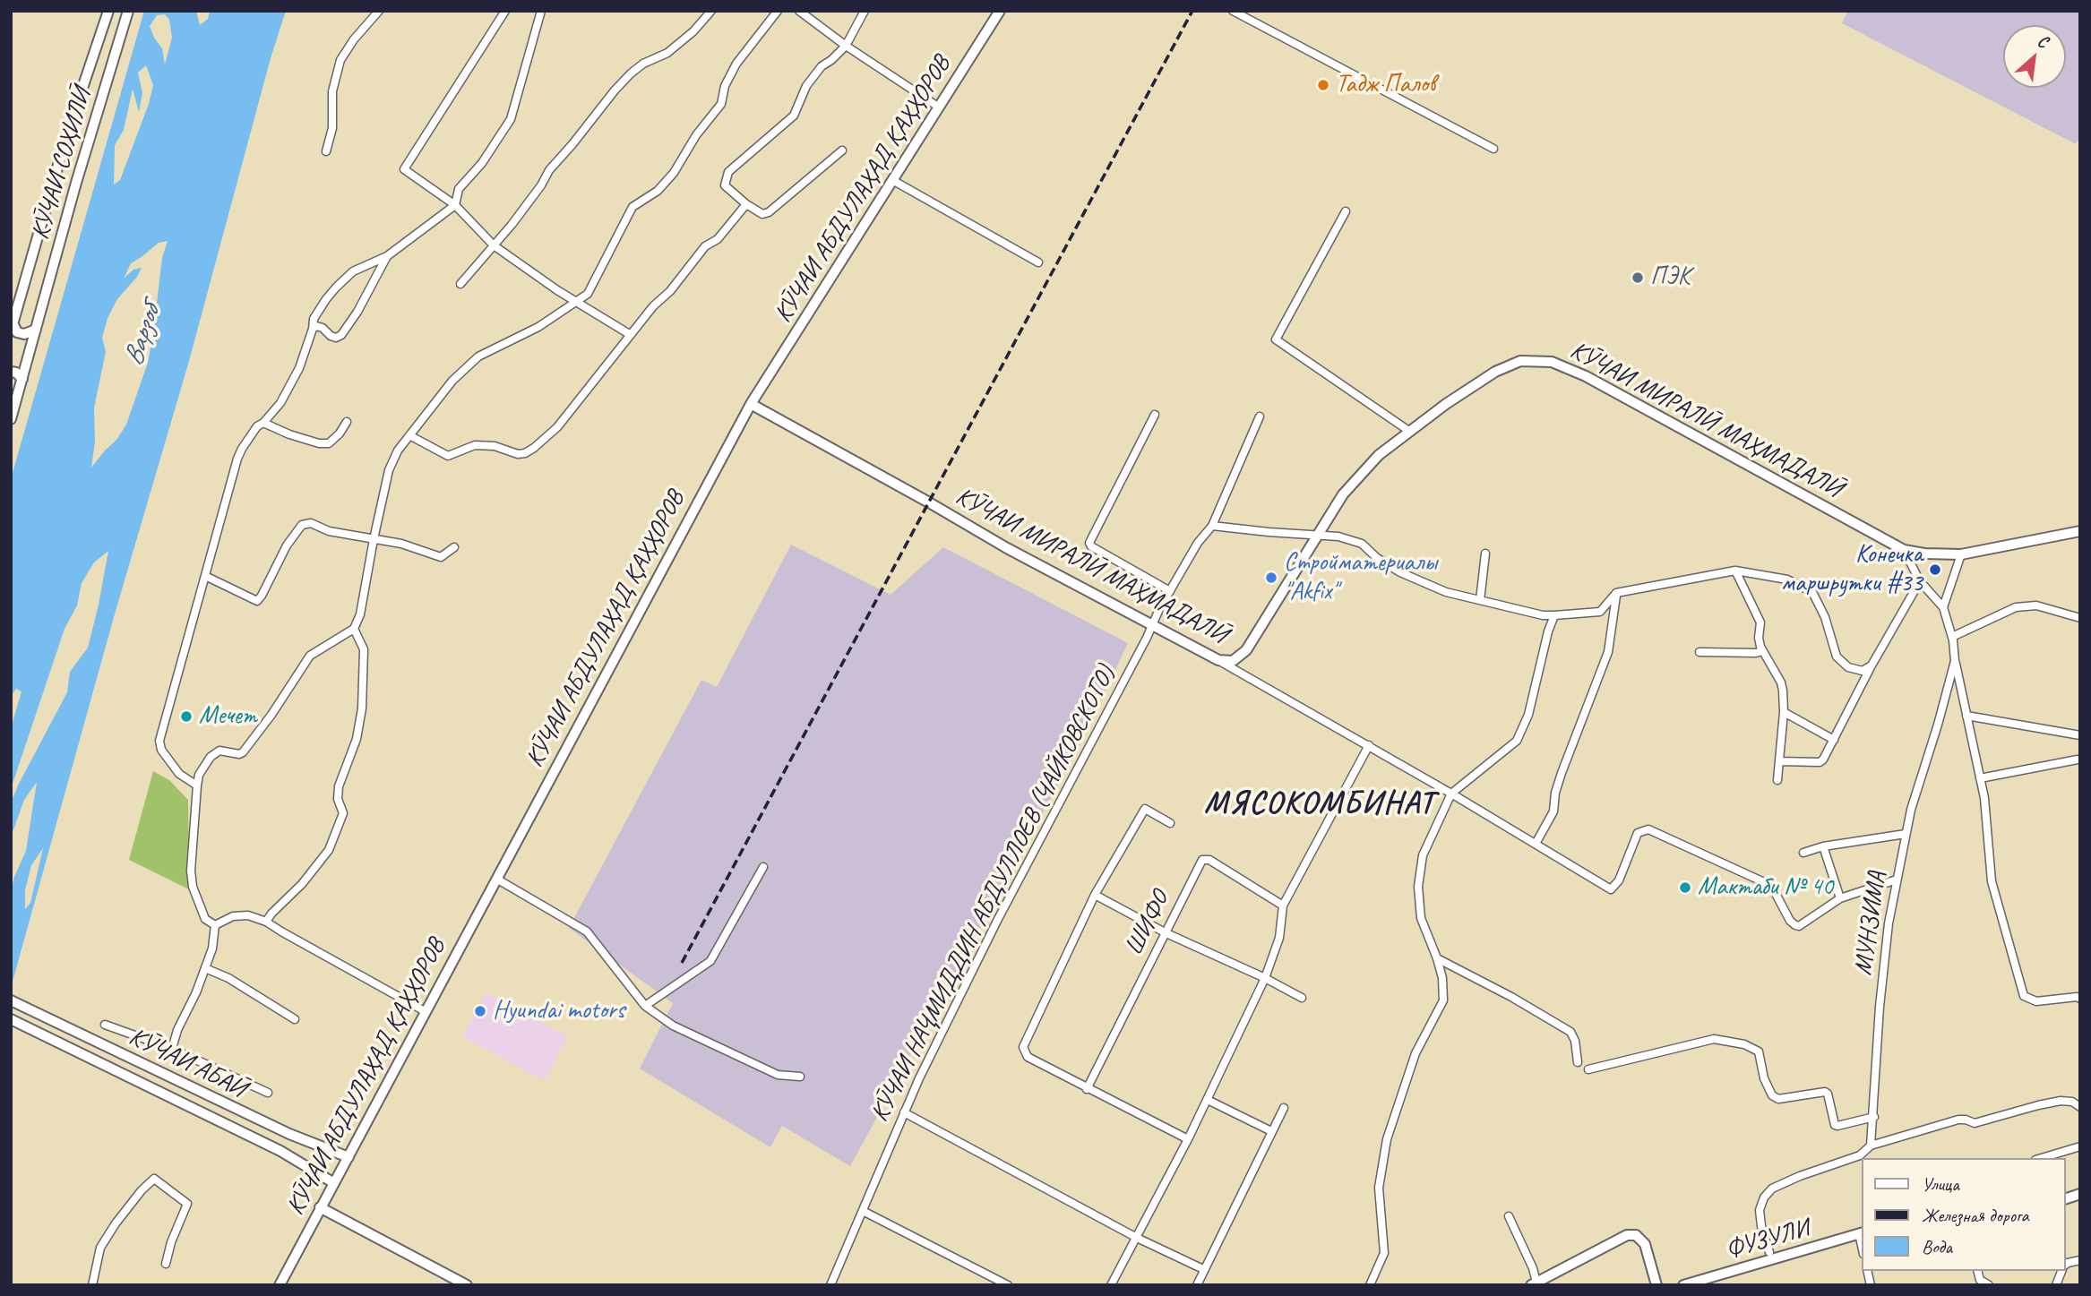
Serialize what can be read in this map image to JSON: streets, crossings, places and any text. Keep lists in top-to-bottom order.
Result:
{
  "streets": {
    "main road": [
      "КӮЧАИ СОҲИЛӢ",
      "КӮЧАИ АБДУЛАҲАД ҚАҲҲОРОВ",
      "КӮЧАИ МИРАЛӢ МАҲМАДАЛӢ",
      "КӮЧАИ АБАӢ",
      "ФУЗУЛИ"
    ],
    "street": ["КӮЧАИ НАҶМИДДИН АБДУЛЛОЕВ (ЧАЙКОВСКОГО)", "ШИФО", "МУНЗИМА"]
  },
  "crossings": [
    ["КӮЧАИ АБДУЛАҲАД ҚАҲҲОРОВ", "КӮЧАИ МИРАЛӢ МАҲМАДАЛӢ"],
    ["КӮЧАИ АБДУЛАҲАД ҚАҲҲОРОВ", "КӮЧАИ АБАӢ"],
    ["КӮЧАИ МИРАЛӢ МАҲМАДАЛӢ", "КӮЧАИ НАҶМИДДИН АБДУЛЛОЕВ (ЧАЙКОВСКОГО)"],
    ["КӮЧАИ МИРАЛӢ МАҲМАДАЛӢ", "МУНЗИМА"]
  ],
  "districts": ["МЯСОКОМБИНАТ"],
  "water": ["Варзоб"],
  "places": [
    "Тадж Палов",
    "ПЭК",
    "Конечка маршрутки #33",
    "Стройматериалы \"Akfix\"",
    "Мечет",
    "Мактаби № 40",
    "Hyundai motors"
  ],
  "legend": ["Улица", "Железная дорога", "Вода"],
  "north": "top right"
}
